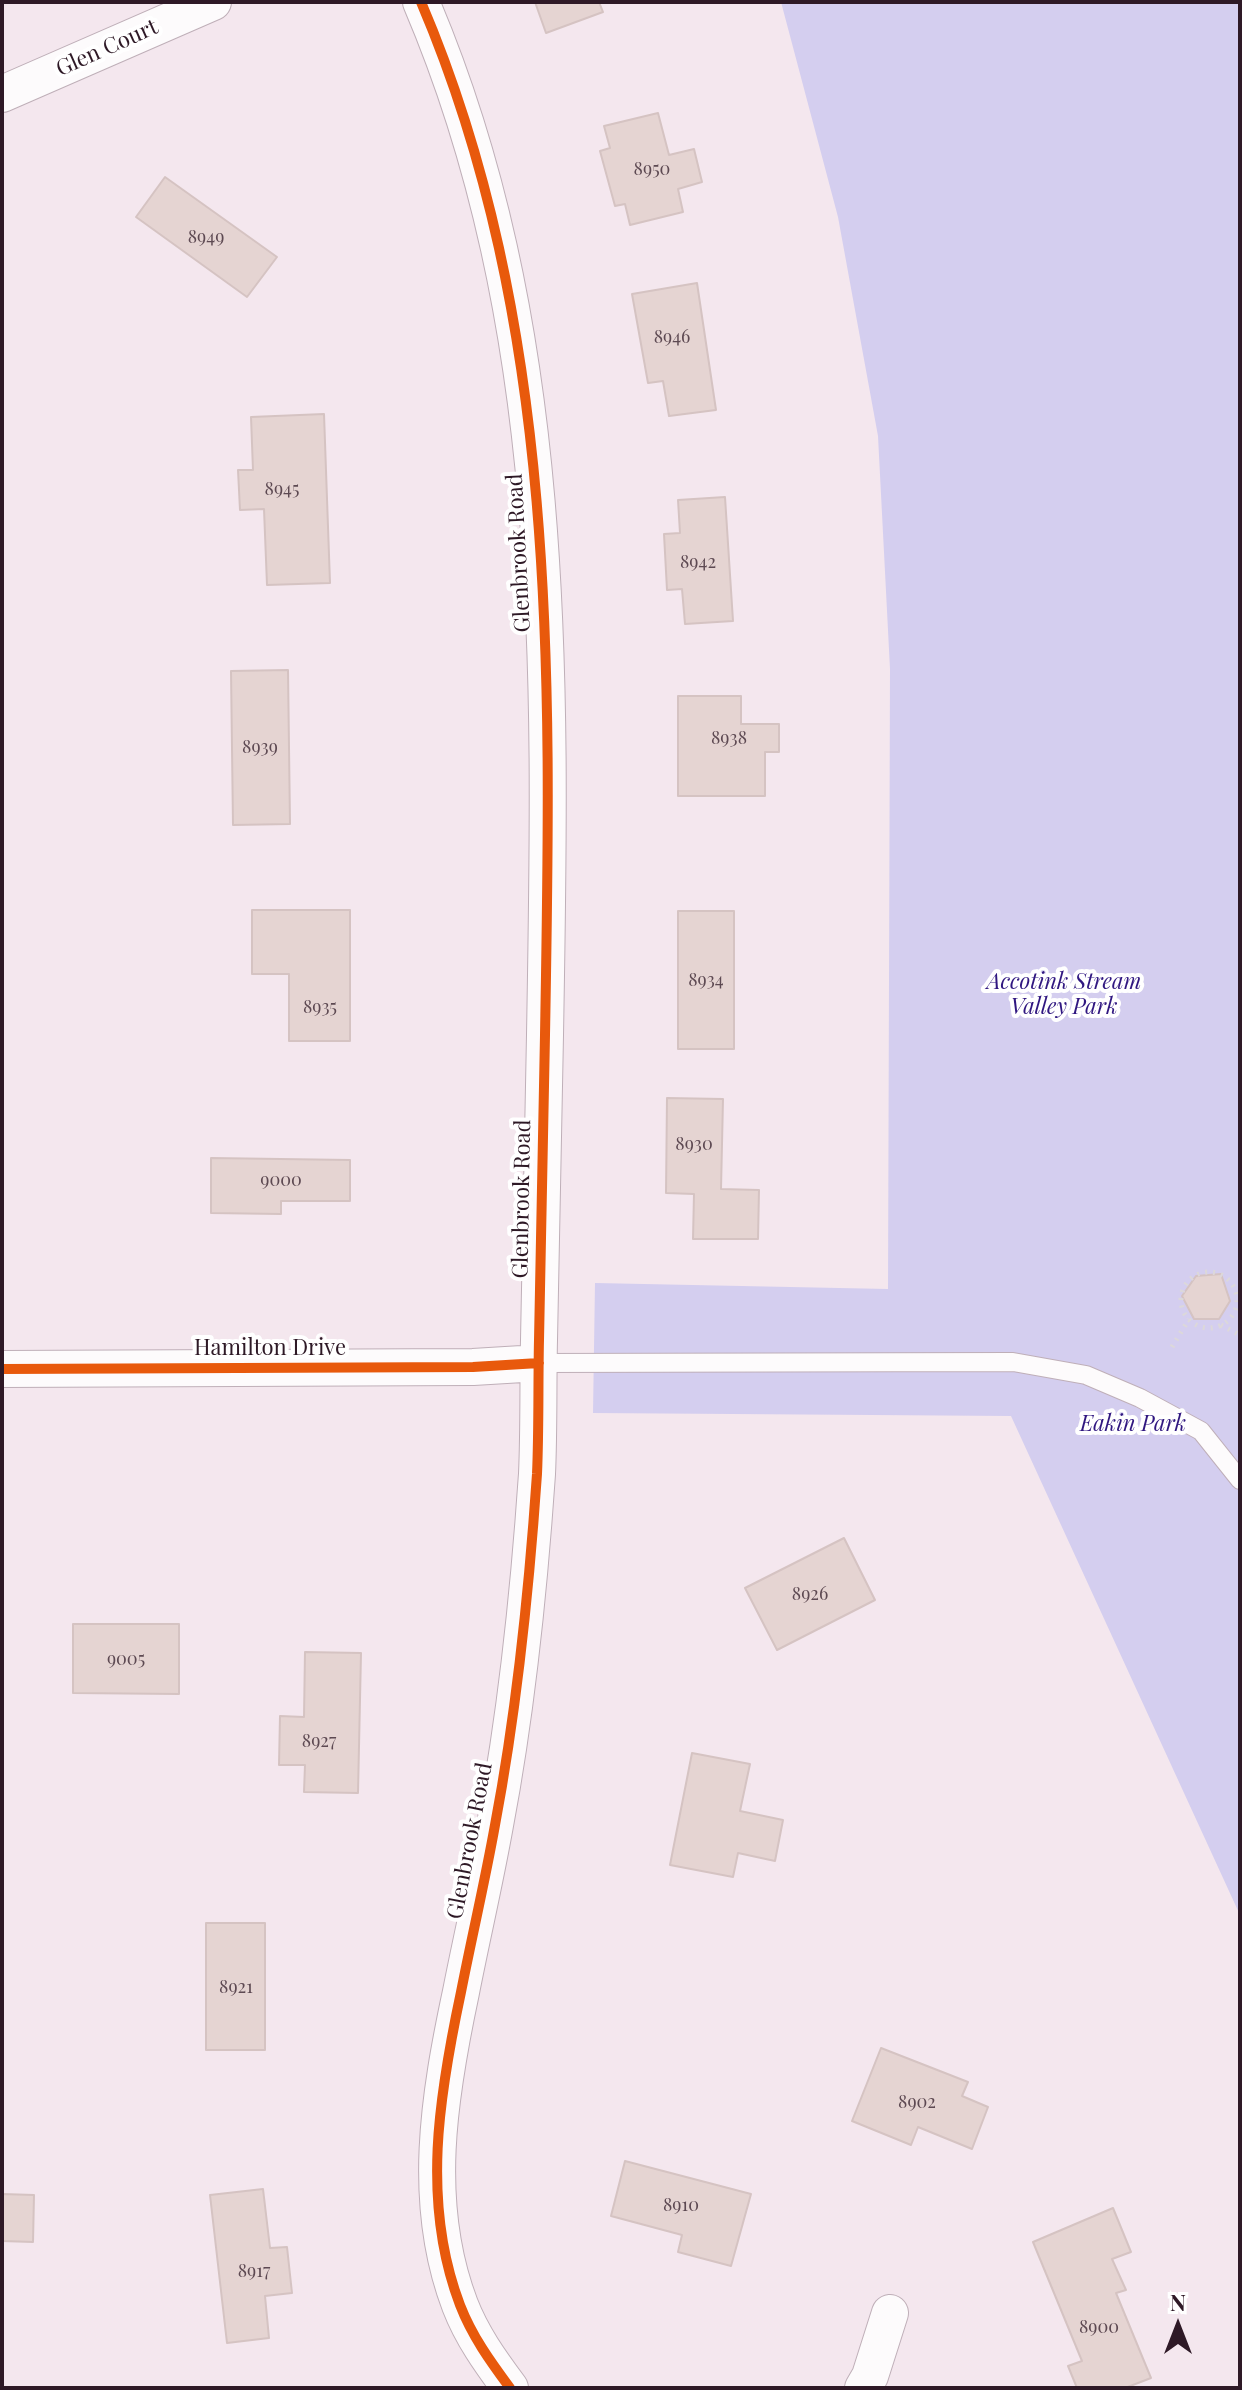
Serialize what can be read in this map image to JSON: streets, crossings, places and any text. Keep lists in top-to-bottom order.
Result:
{
  "streets": {
    "street": ["Glen Court", "Glenbrook Road", "Hamilton Drive"]
  },
  "crossings": [
    ["Glenbrook Road", "Hamilton Drive"]
  ],
  "parks": ["Accotink Stream Valley Park", "Eakin Park"],
  "house_numbers": [
    "8950",
    "8949",
    "8946",
    "8945",
    "8942",
    "8938",
    "8939",
    "8934",
    "8935",
    "8930",
    "9000",
    "8926",
    "9005",
    "8927",
    "8921",
    "8902",
    "8910",
    "8917",
    "8900"
  ],
  "north": "top"
}
